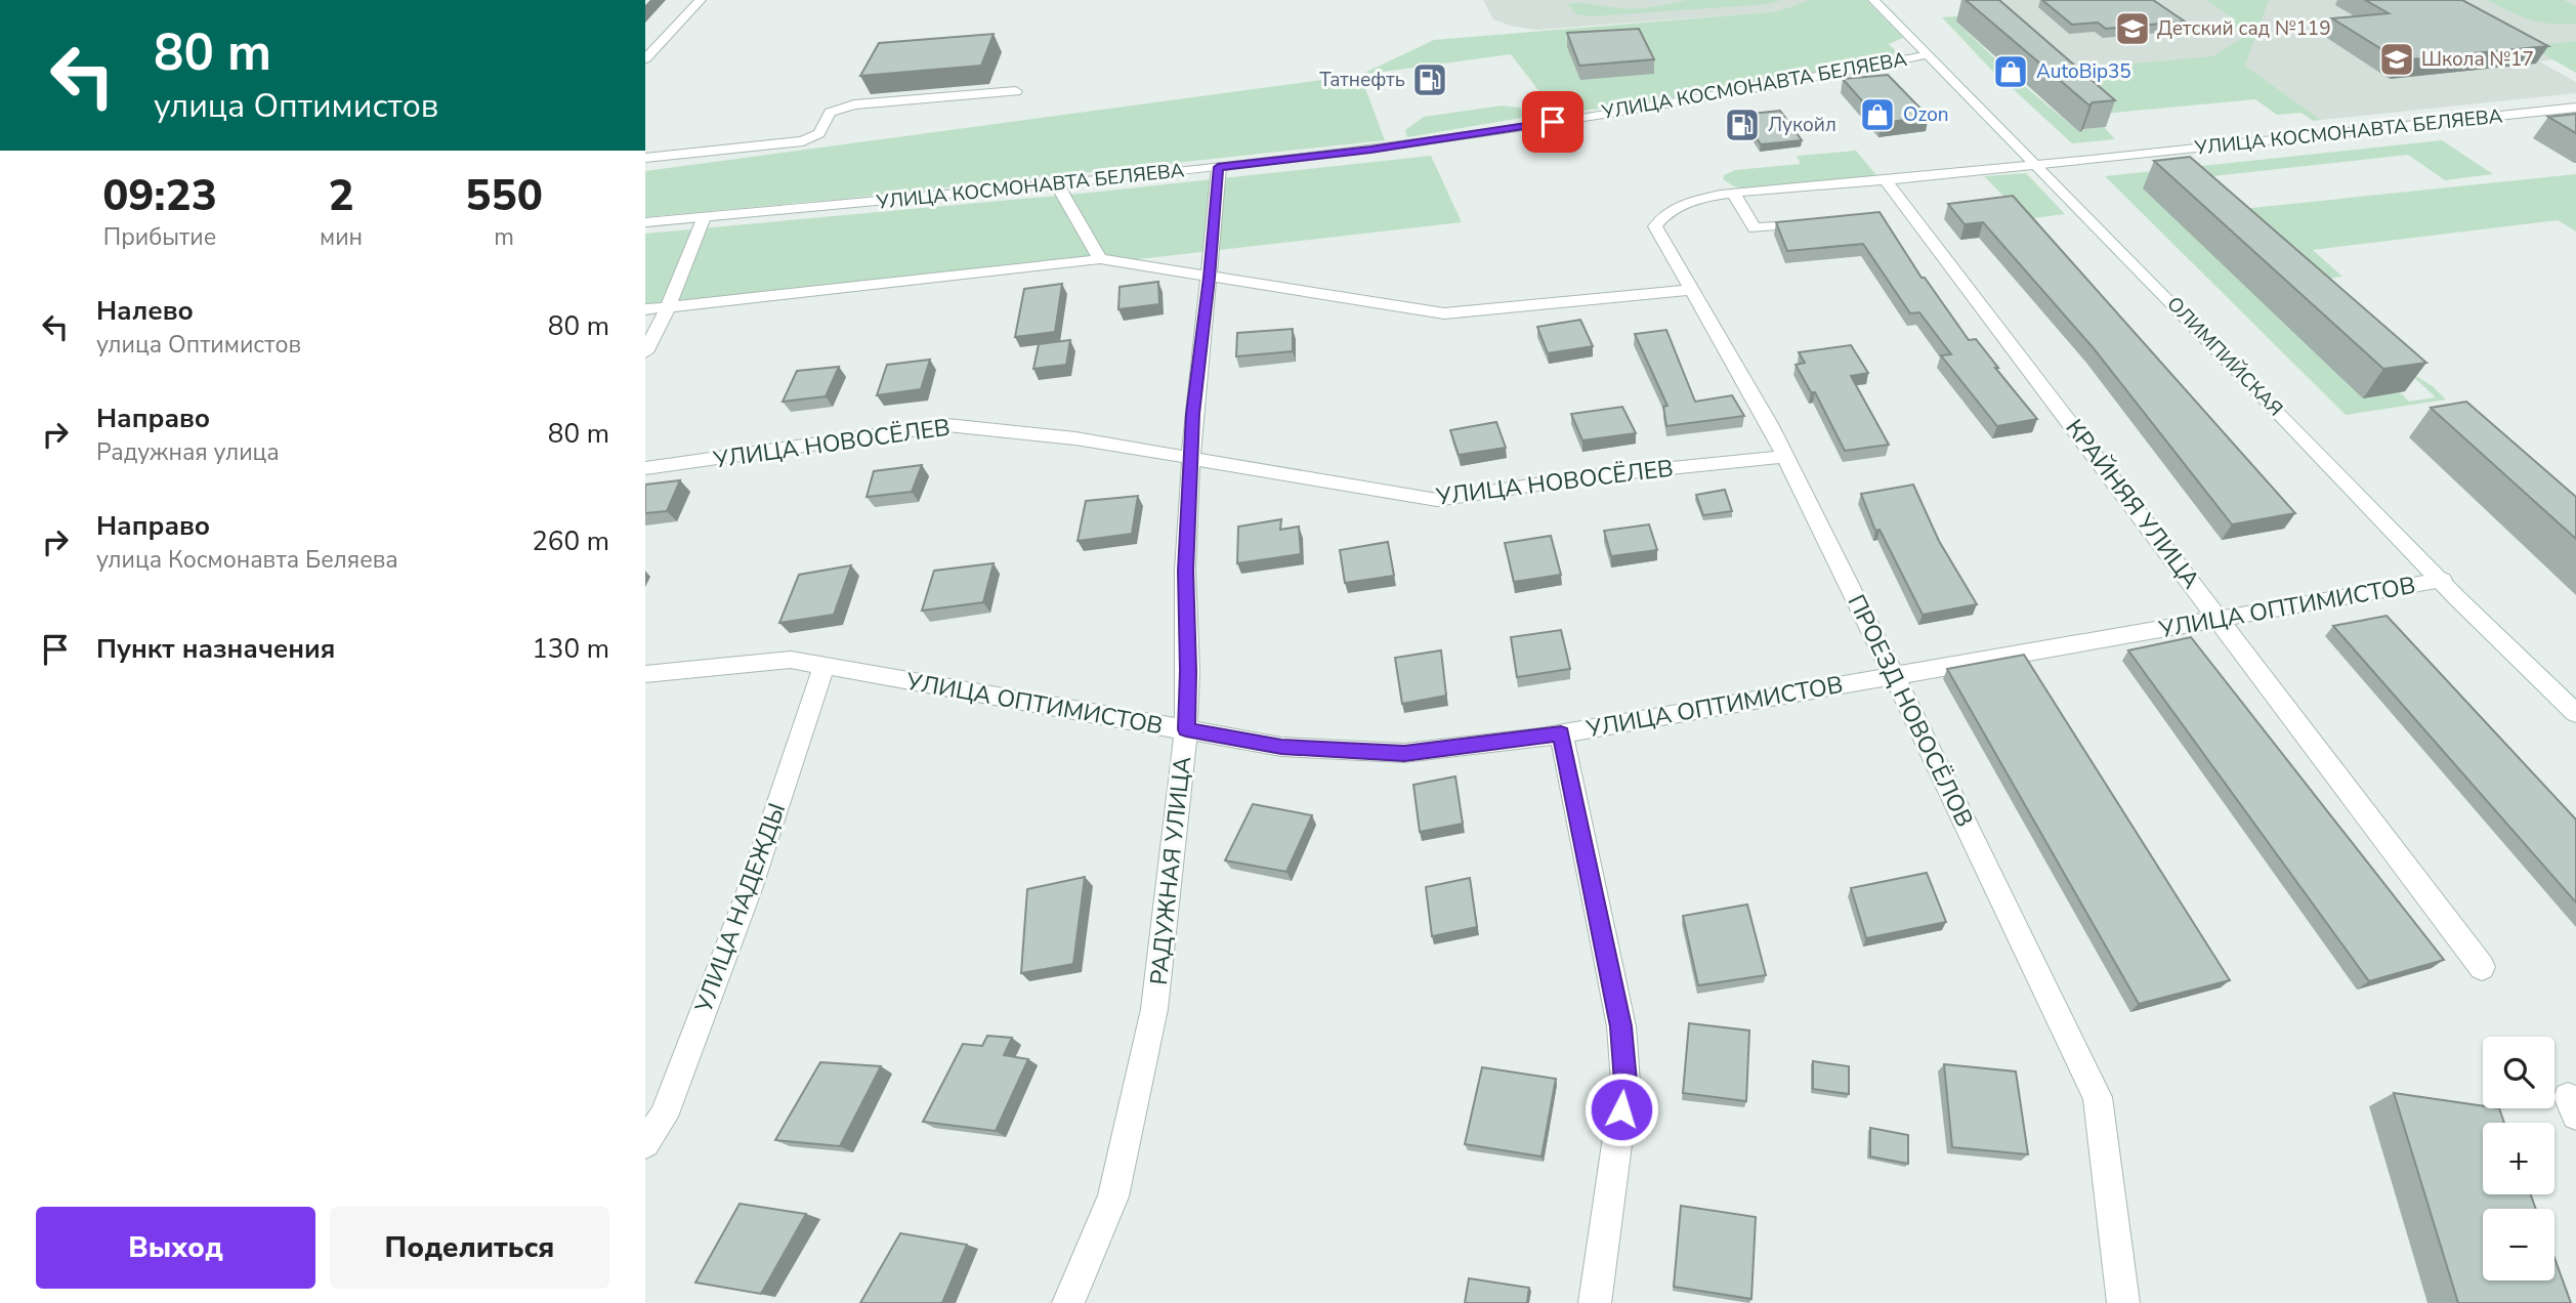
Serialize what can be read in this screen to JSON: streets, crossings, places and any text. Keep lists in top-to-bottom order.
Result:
{
  "streets": {
    "street": [
      "УЛИЦА КОСМОНАВТА БЕЛЯЕВА",
      "ОЛИМПИЙСКАЯ",
      "УЛИЦА НОВОСЁЛЕВ",
      "КРАЙНЯЯ УЛИЦА",
      "УЛИЦА ОПТИМИСТОВ",
      "ПРОЕЗД НОВОСЁЛОВ",
      "РАДУЖНАЯ УЛИЦА",
      "УЛИЦА НАДЕЖДЫ"
    ]
  },
  "crossings": [
    ["УЛИЦА КОСМОНАВТА БЕЛЯЕВА", "ОЛИМПИЙСКАЯ"],
    ["УЛИЦА КОСМОНАВТА БЕЛЯЕВА", "КРАЙНЯЯ УЛИЦА"],
    ["УЛИЦА КОСМОНАВТА БЕЛЯЕВА", "ПРОЕЗД НОВОСЁЛОВ"],
    ["УЛИЦА КОСМОНАВТА БЕЛЯЕВА", "РАДУЖНАЯ УЛИЦА"],
    ["ОЛИМПИЙСКАЯ", "УЛИЦА ОПТИМИСТОВ"],
    ["УЛИЦА НОВОСЁЛЕВ", "ПРОЕЗД НОВОСЁЛОВ"],
    ["УЛИЦА НОВОСЁЛЕВ", "РАДУЖНАЯ УЛИЦА"],
    ["КРАЙНЯЯ УЛИЦА", "УЛИЦА ОПТИМИСТОВ"],
    ["УЛИЦА ОПТИМИСТОВ", "ПРОЕЗД НОВОСЁЛОВ"],
    ["УЛИЦА ОПТИМИСТОВ", "РАДУЖНАЯ УЛИЦА"],
    ["УЛИЦА ОПТИМИСТОВ", "УЛИЦА НАДЕЖДЫ"]
  ],
  "places": {
    "school or university": ["Детский сад №119", "Школа №17"],
    "shop": ["AutoBip35", "Ozon"],
    "fuel station": ["Татнефть", "Лукойл"]
  },
  "page": {
    "turn": ["80 m", "улица Оптимистов"],
    "eta": [
      "09:23",
      "Прибытие",
      "2",
      "мин",
      "550",
      "m"
    ],
    "list": [
      {
        "name": "Налево",
        "note": "улица Оптимистов",
        "value": "80 m"
      },
      {
        "name": "Направо",
        "note": "Радужная улица",
        "value": "80 m"
      },
      {
        "name": "Направо",
        "note": "улица Космонавта Беляева",
        "value": "260 m"
      },
      {
        "name": "Пункт назначения",
        "value": "130 m"
      }
    ],
    "map_buttons": ["+", "−"],
    "buttons": ["Выход", "Поделиться"]
  }
}
